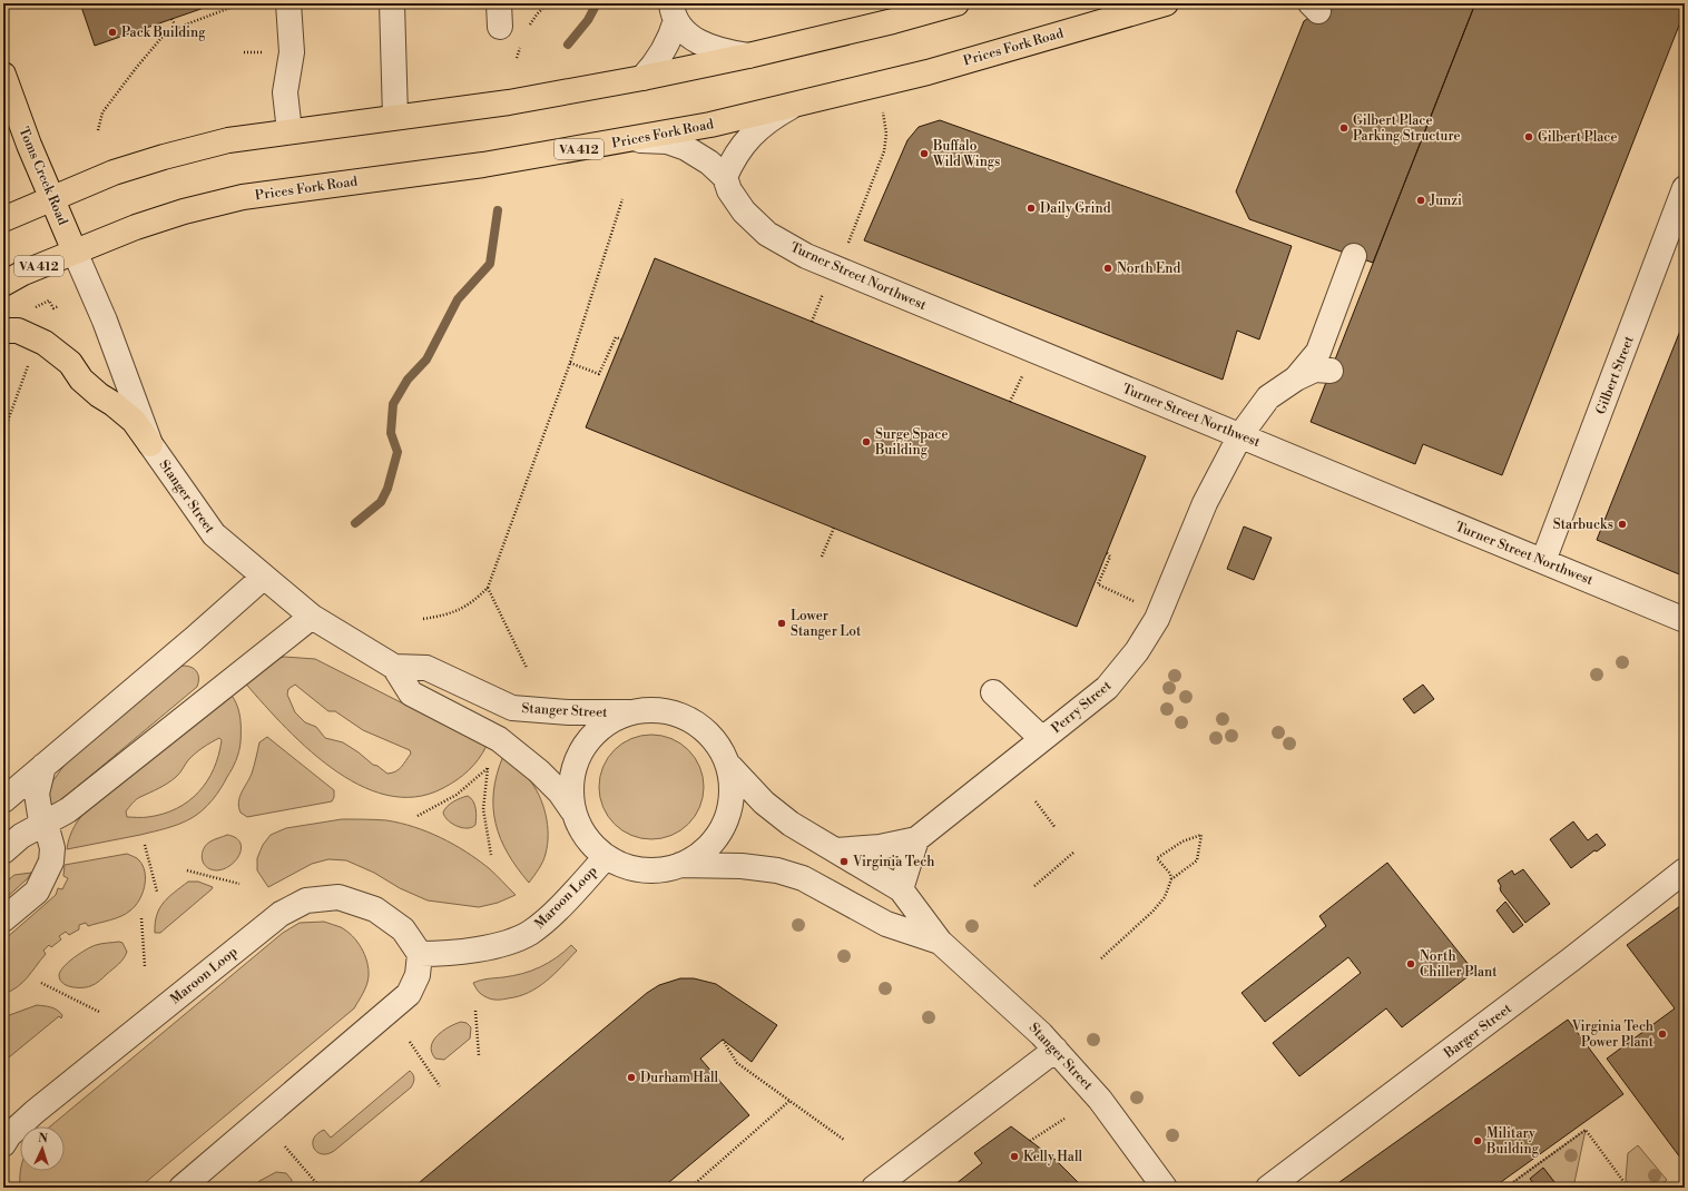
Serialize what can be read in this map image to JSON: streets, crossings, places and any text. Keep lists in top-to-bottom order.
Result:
{
  "streets": {
    "main road": ["Prices Fork Road", "VA 412", "Toms Creek Road"],
    "street": [
      "Turner Street Northwest",
      "Gilbert Street",
      "Stanger Street",
      "Perry Street",
      "Maroon Loop",
      "Barger Street"
    ]
  },
  "crossings": [
    ["Prices Fork Road", "Toms Creek Road"],
    ["Prices Fork Road", "Turner Street Northwest"],
    ["Prices Fork Road", "Stanger Street"],
    ["Toms Creek Road", "Stanger Street"],
    ["Turner Street Northwest", "Gilbert Street"],
    ["Turner Street Northwest", "Perry Street"],
    ["Stanger Street", "Perry Street"]
  ],
  "places": [
    "Pack Building",
    "Gilbert Place Parking Structure",
    "Gilbert Place",
    "Buffalo Wild Wings",
    "Junzi",
    "Daily Grind",
    "North End",
    "Surge Space Building",
    "Starbucks",
    "Lower Stanger Lot",
    "Virginia Tech",
    "North Chiller Plant",
    "Virginia Tech Power Plant",
    "Durham Hall",
    "Military Building",
    "Kelly Hall"
  ],
  "north": "top"
}
